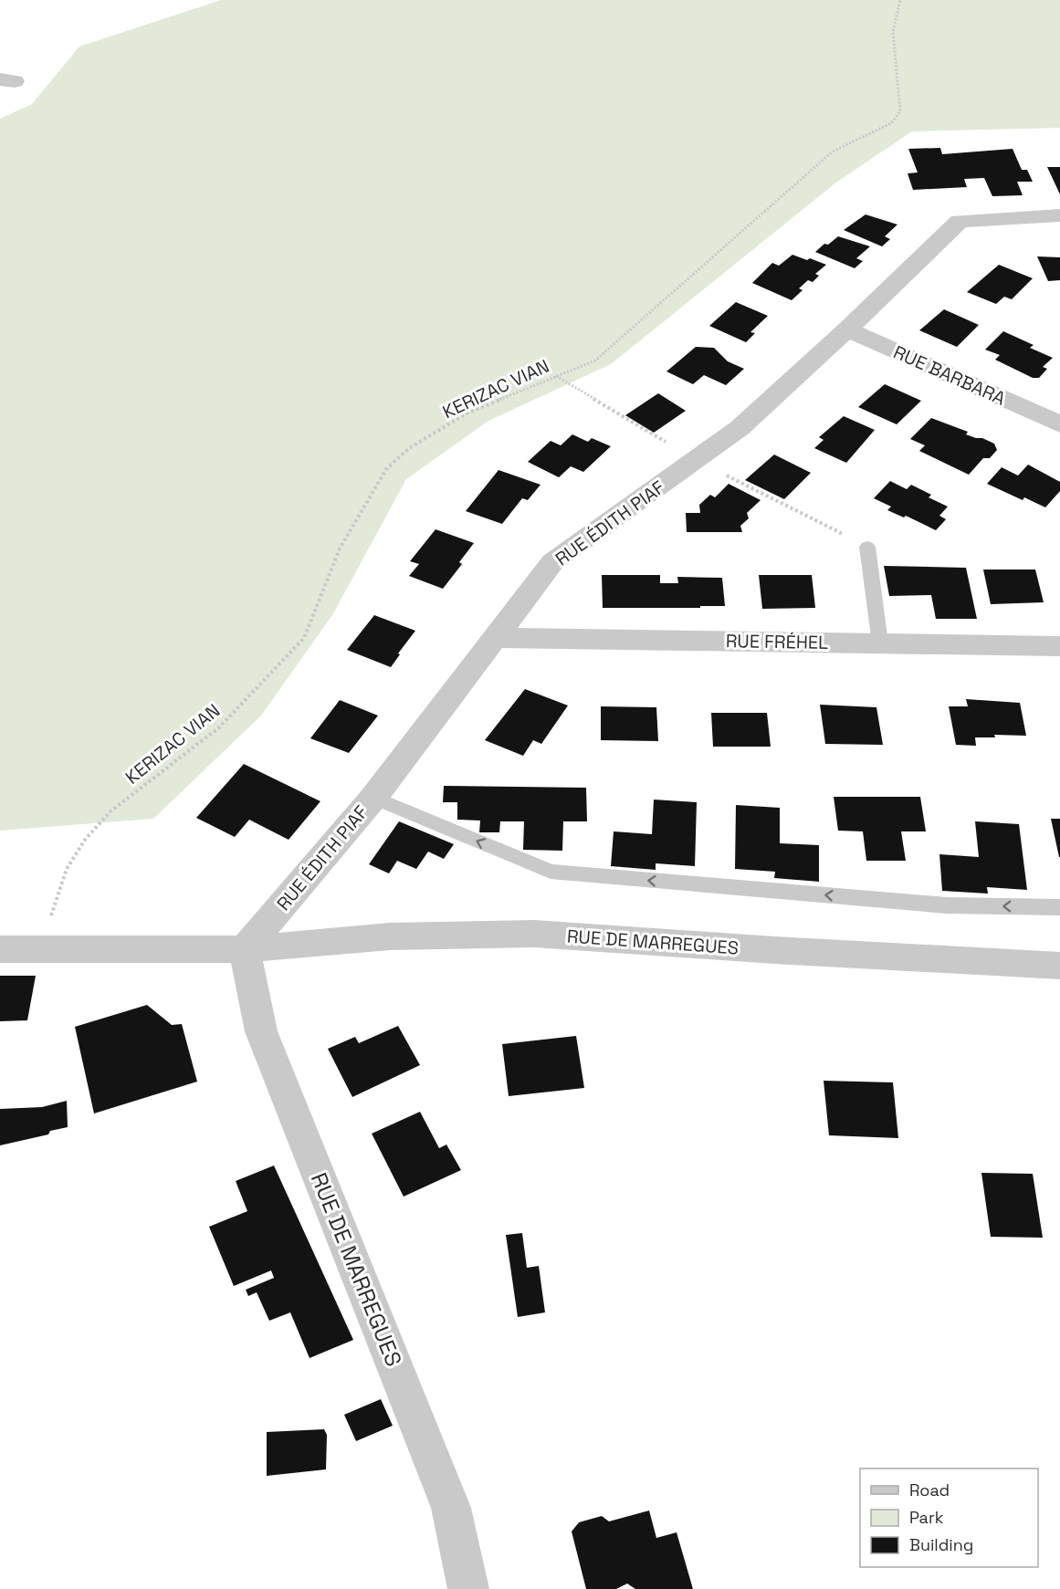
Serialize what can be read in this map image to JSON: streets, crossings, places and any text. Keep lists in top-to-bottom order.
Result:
{
  "streets": {
    "street": [
      "RUE BARBARA",
      "RUE ÉDITH PIAF",
      "RUE FRÉHEL",
      "RUE DE MARREGUES"
    ],
    "path": ["KERIZAC VIAN"]
  },
  "crossings": [
    ["RUE BARBARA", "RUE ÉDITH PIAF"],
    ["KERIZAC VIAN", "RUE DE MARREGUES"],
    ["RUE ÉDITH PIAF", "RUE FRÉHEL"],
    ["RUE ÉDITH PIAF", "RUE DE MARREGUES"]
  ],
  "legend": ["Road", "Park", "Building"]
}
